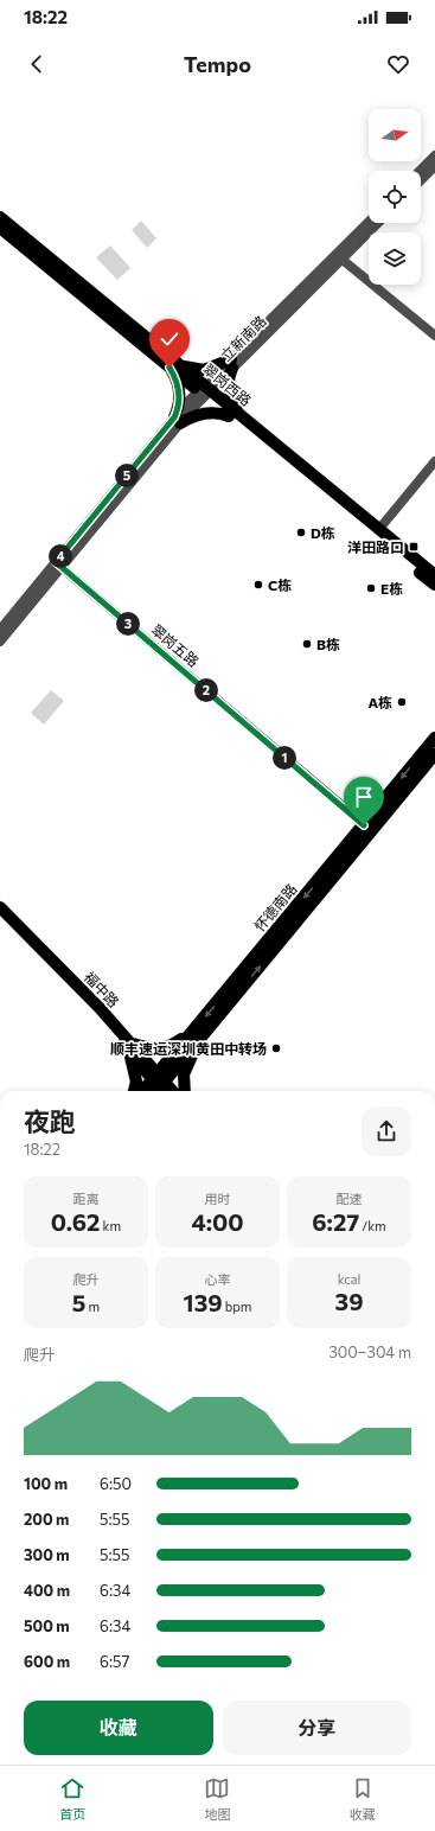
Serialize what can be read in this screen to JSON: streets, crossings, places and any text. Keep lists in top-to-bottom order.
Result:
{
  "streets": {
    "main road": ["翠岗西路", "怀德南路", "福中路"],
    "street": ["立新南路", "翠岗五路"]
  },
  "crossings": [
    ["立新南路", "翠岗西路"],
    ["立新南路", "翠岗五路"],
    ["翠岗五路", "怀德南路"],
    ["怀德南路", "福中路"]
  ],
  "places": {
    "other": [
      "D栋",
      "C栋",
      "E栋",
      "B栋",
      "A栋",
      "顺丰速运深圳黄田中转场"
    ],
    "transit": ["洋田路口"]
  },
  "north": "right",
  "page": {
    "status": "18:22",
    "header": "Tempo",
    "pins": [
      "5",
      "4",
      "3",
      "2",
      "1"
    ],
    "heading": ["夜跑", "18:22"],
    "stats": [
      ["距离", "0.62 km"],
      ["用时", "4:00"],
      ["配速", "6:27 /km"],
      ["爬升", "5 m"],
      ["心率", "139 bpm"],
      ["kcal", "39"]
    ],
    "chart": ["爬升", "300–304 m"],
    "list": [
      {
        "name": "100 m",
        "note": "6:50"
      },
      {
        "name": "200 m",
        "note": "5:55"
      },
      {
        "name": "300 m",
        "note": "5:55"
      },
      {
        "name": "400 m",
        "note": "6:34"
      },
      {
        "name": "500 m",
        "note": "6:34"
      },
      {
        "name": "600 m",
        "note": "6:57"
      }
    ],
    "buttons": ["收藏", "分享"],
    "tabs": ["首页", "地图", "收藏"]
  }
}
